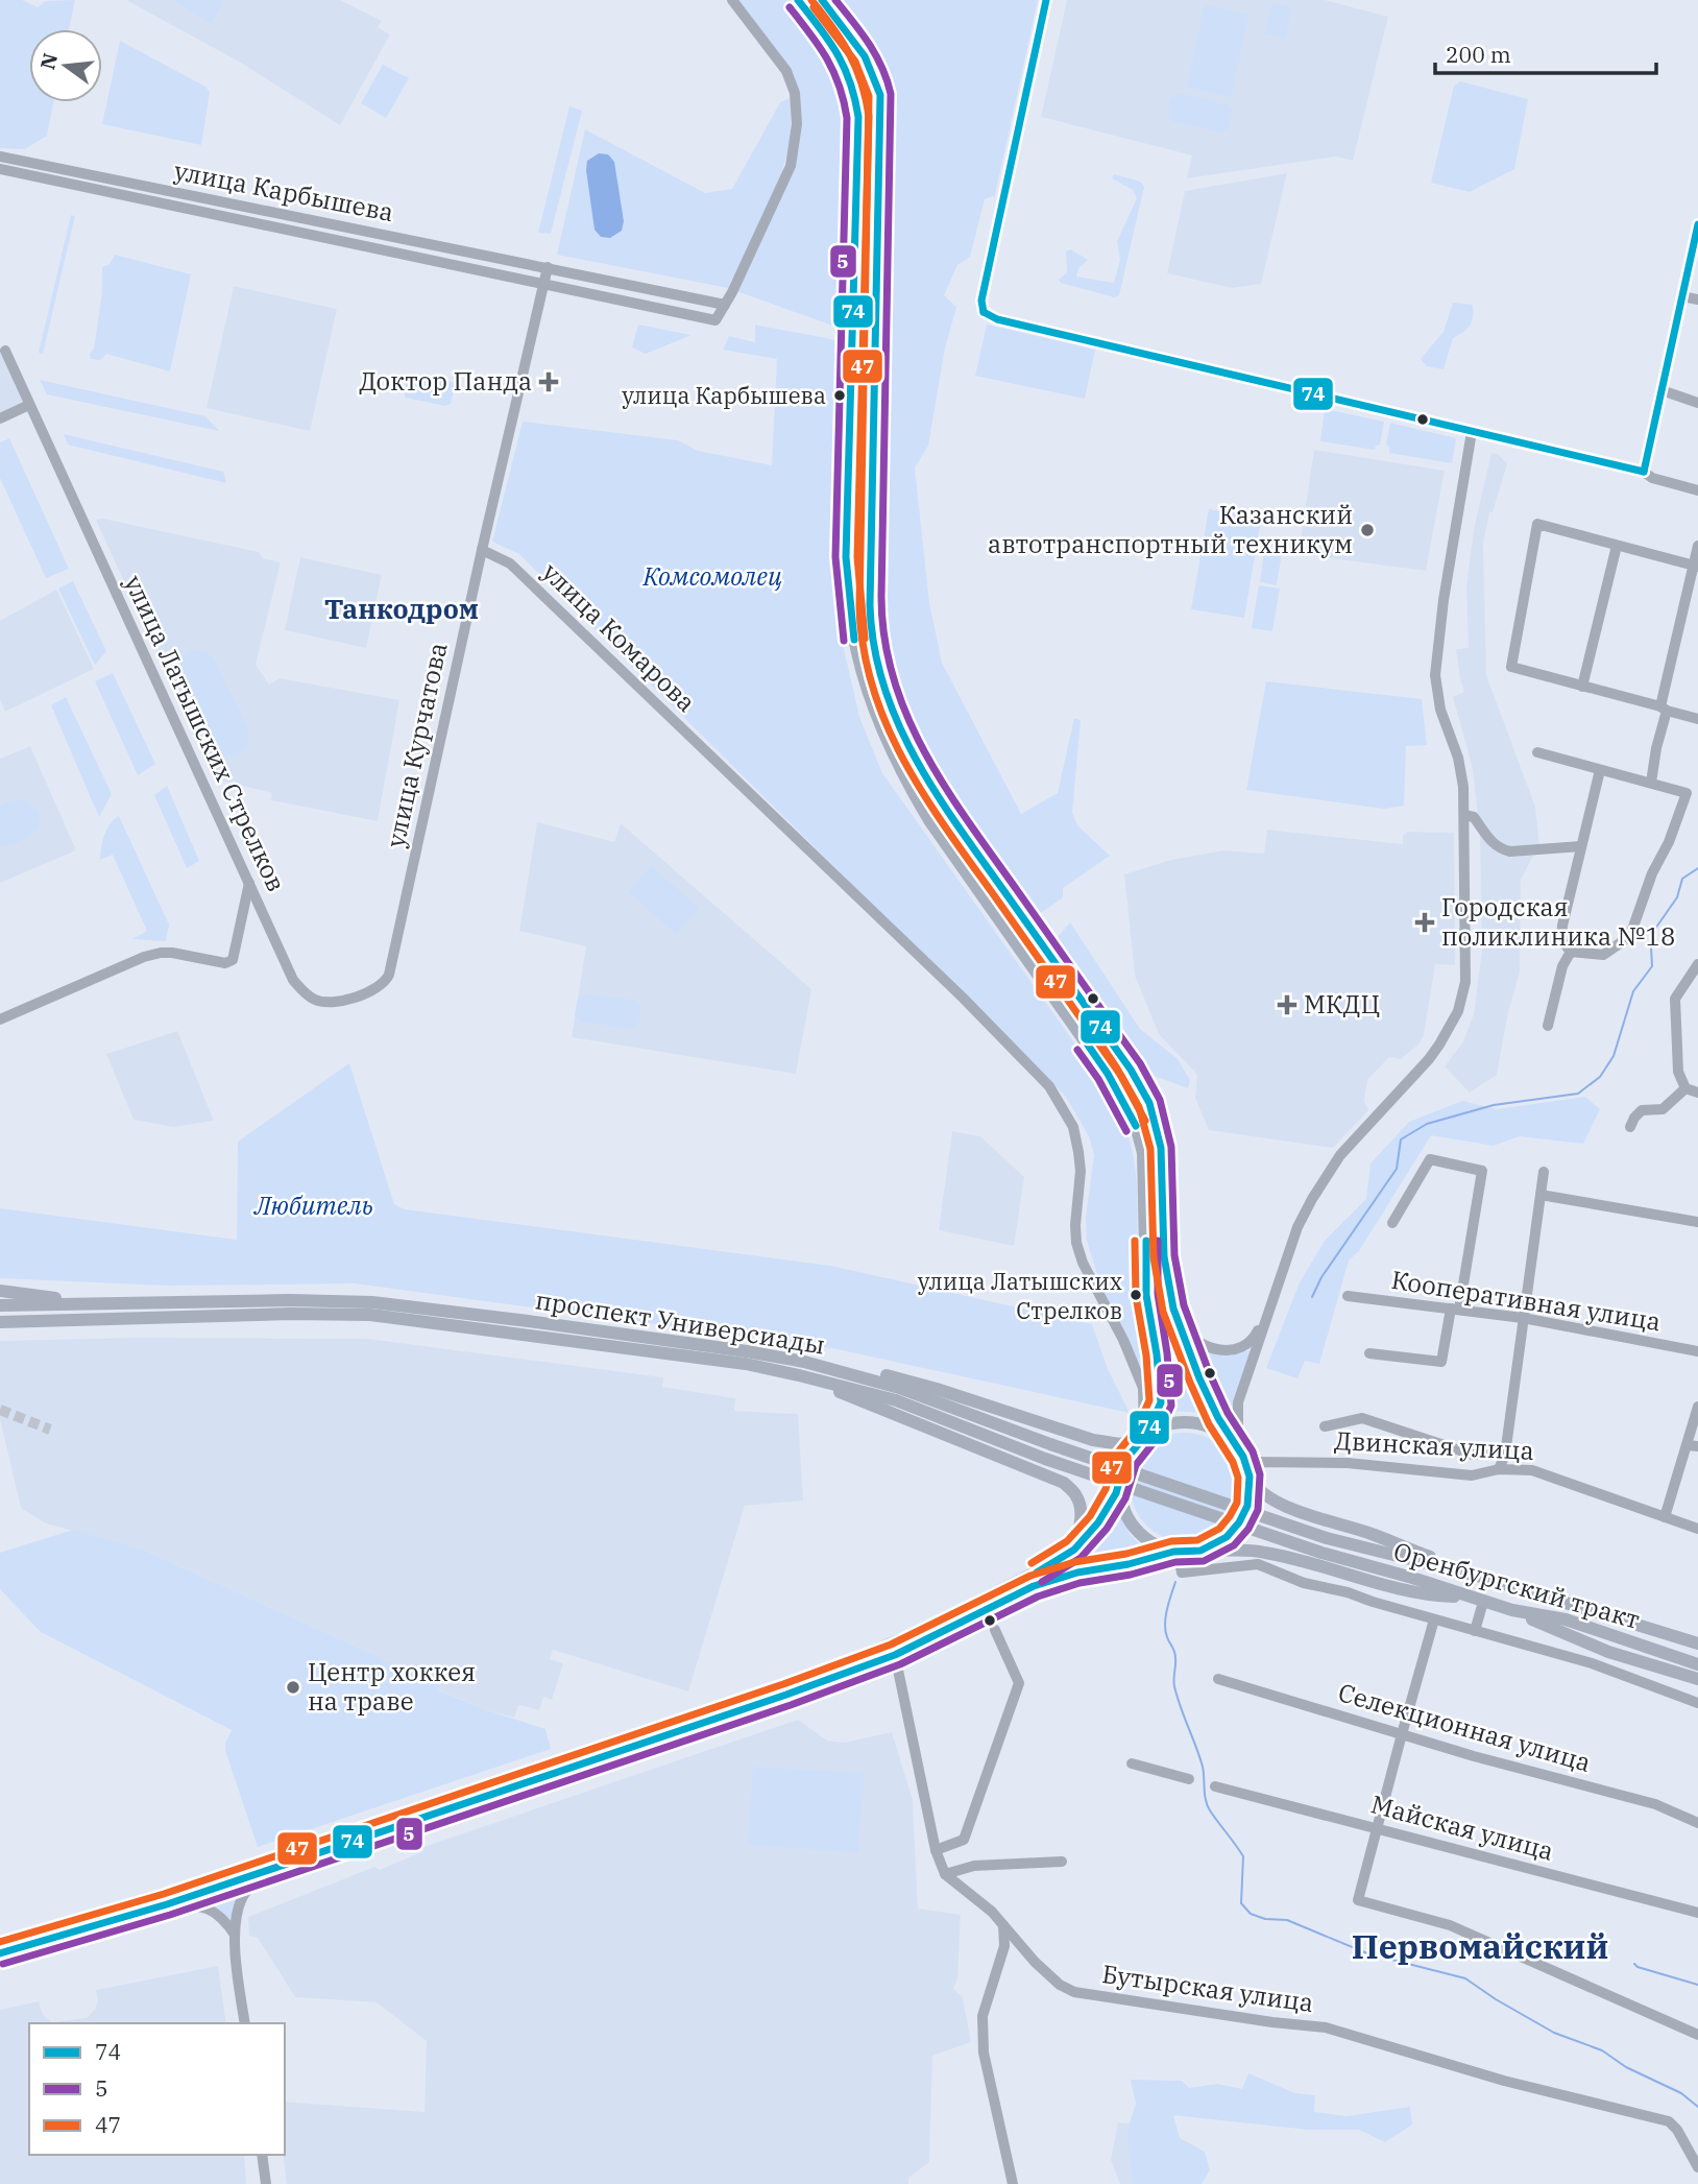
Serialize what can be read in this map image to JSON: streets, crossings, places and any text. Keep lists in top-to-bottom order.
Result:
{
  "streets": {
    "main road": ["проспект Универсиады", "Оренбургский тракт"],
    "street": [
      "улица Карбышева",
      "улица Комарова",
      "улица Латышских Стрелков",
      "улица Курчатова",
      "Кооперативная улица",
      "Двинская улица",
      "Селекционная улица",
      "Майская улица",
      "Бутырская улица"
    ]
  },
  "crossings": [
    ["улица Карбышева", "улица Курчатова"],
    ["улица Комарова", "улица Курчатова"],
    ["улица Комарова", "Двинская улица"],
    ["улица Латышских Стрелков", "улица Курчатова"],
    ["проспект Универсиады", "Оренбургский тракт"]
  ],
  "districts": ["Танкодром", "Первомайский"],
  "parks": ["Комсомолец", "Любитель"],
  "places": {
    "health": ["Доктор Панда", "Городская поликлиника №18", "МКДЦ"],
    "other": [
      "улица Карбышева",
      "Казанский автотранспортный техникум",
      "улица Латышских Стрелков",
      "Центр хоккея на траве"
    ]
  },
  "lines": ["transit line 74", "transit line 5", "transit line 47"],
  "legend": ["74", "5", "47"],
  "scale_bar": "200 m",
  "north": "left"
}
